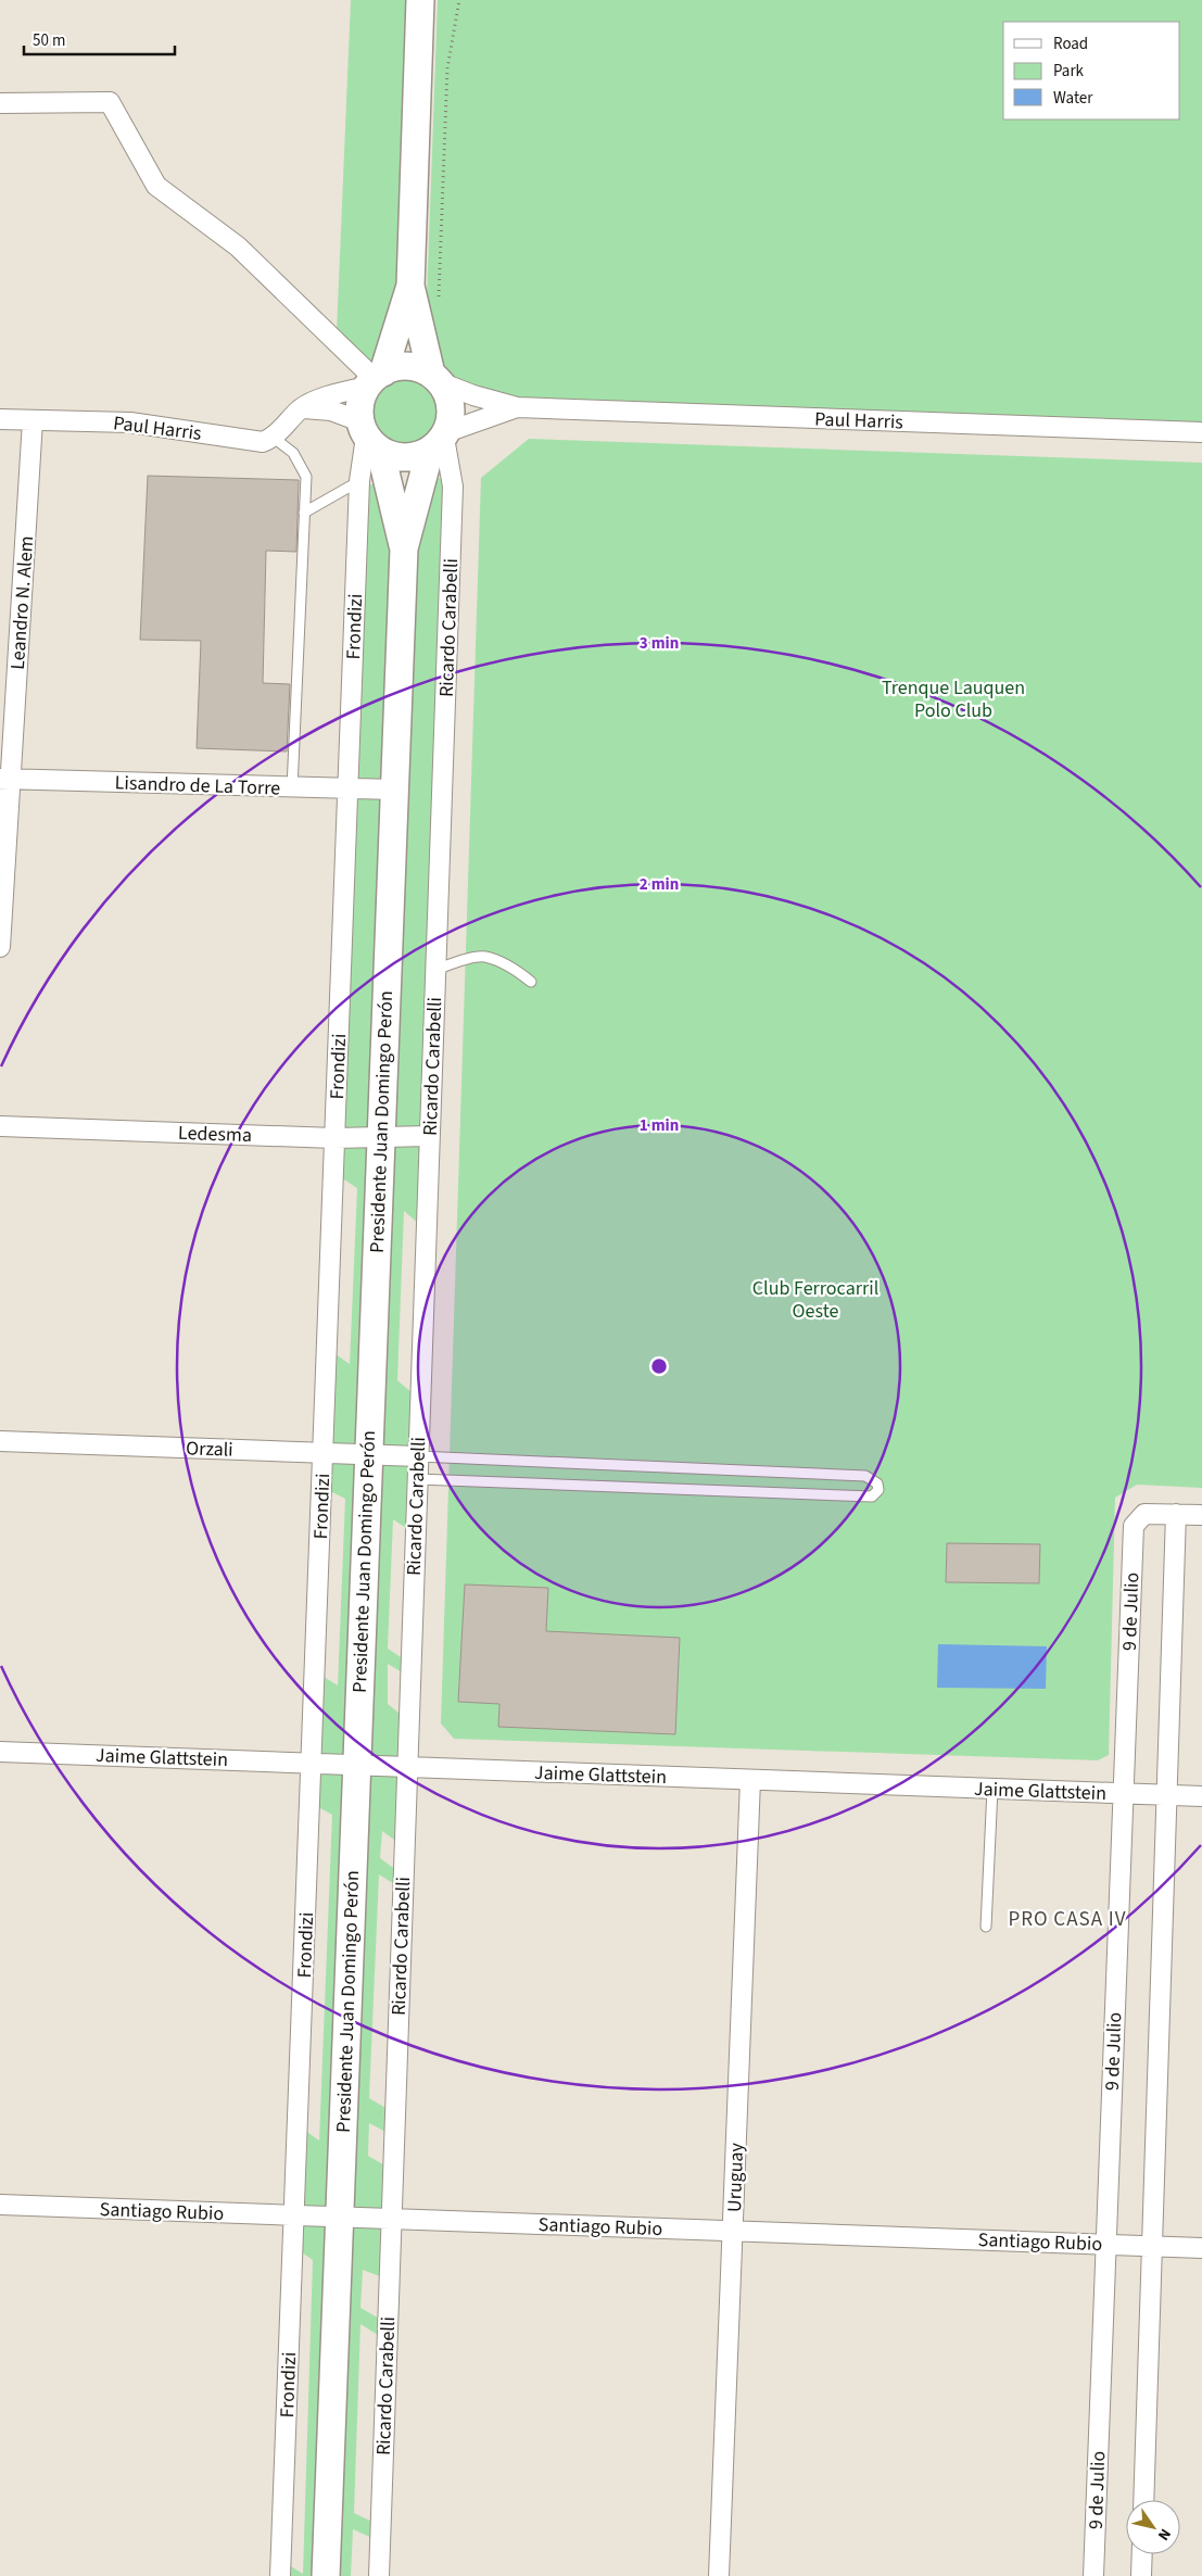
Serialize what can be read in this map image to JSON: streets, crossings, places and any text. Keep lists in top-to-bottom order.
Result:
{
  "streets": {
    "main road": ["Presidente Juan Domingo Perón"],
    "street": [
      "Paul Harris",
      "Leandro N. Alem",
      "Frondizi",
      "Ricardo Carabelli",
      "Lisandro de La Torre",
      "Ledesma",
      "Orzali",
      "9 de Julio",
      "Jaime Glattstein",
      "Uruguay",
      "Santiago Rubio"
    ]
  },
  "crossings": [
    ["Paul Harris", "Leandro N. Alem"],
    ["Paul Harris", "Frondizi"],
    ["Paul Harris", "Ricardo Carabelli"],
    ["Paul Harris", "Presidente Juan Domingo Perón"],
    ["Leandro N. Alem", "Lisandro de La Torre"],
    ["Frondizi", "Ricardo Carabelli"],
    ["Frondizi", "Lisandro de La Torre"],
    ["Frondizi", "Presidente Juan Domingo Perón"],
    ["Frondizi", "Ledesma"],
    ["Frondizi", "Orzali"],
    ["Frondizi", "Jaime Glattstein"],
    ["Frondizi", "Santiago Rubio"],
    ["Ricardo Carabelli", "Presidente Juan Domingo Perón"],
    ["Ricardo Carabelli", "Ledesma"],
    ["Ricardo Carabelli", "Orzali"],
    ["Ricardo Carabelli", "Jaime Glattstein"],
    ["Ricardo Carabelli", "Santiago Rubio"],
    ["Lisandro de La Torre", "Presidente Juan Domingo Perón"],
    ["Presidente Juan Domingo Perón", "Ledesma"],
    ["Presidente Juan Domingo Perón", "Orzali"],
    ["Presidente Juan Domingo Perón", "Jaime Glattstein"],
    ["Presidente Juan Domingo Perón", "Santiago Rubio"],
    ["9 de Julio", "Jaime Glattstein"],
    ["9 de Julio", "Santiago Rubio"],
    ["Jaime Glattstein", "Uruguay"],
    ["Uruguay", "Santiago Rubio"]
  ],
  "districts": ["PRO CASA IV"],
  "parks": ["Trenque Lauquen Polo Club", "Club Ferrocarril Oeste"],
  "legend": ["Road", "Park", "Water"],
  "scale_bar": "50 m",
  "north": "bottom right",
  "rings": ["3 min", "2 min", "1 min"]
}
